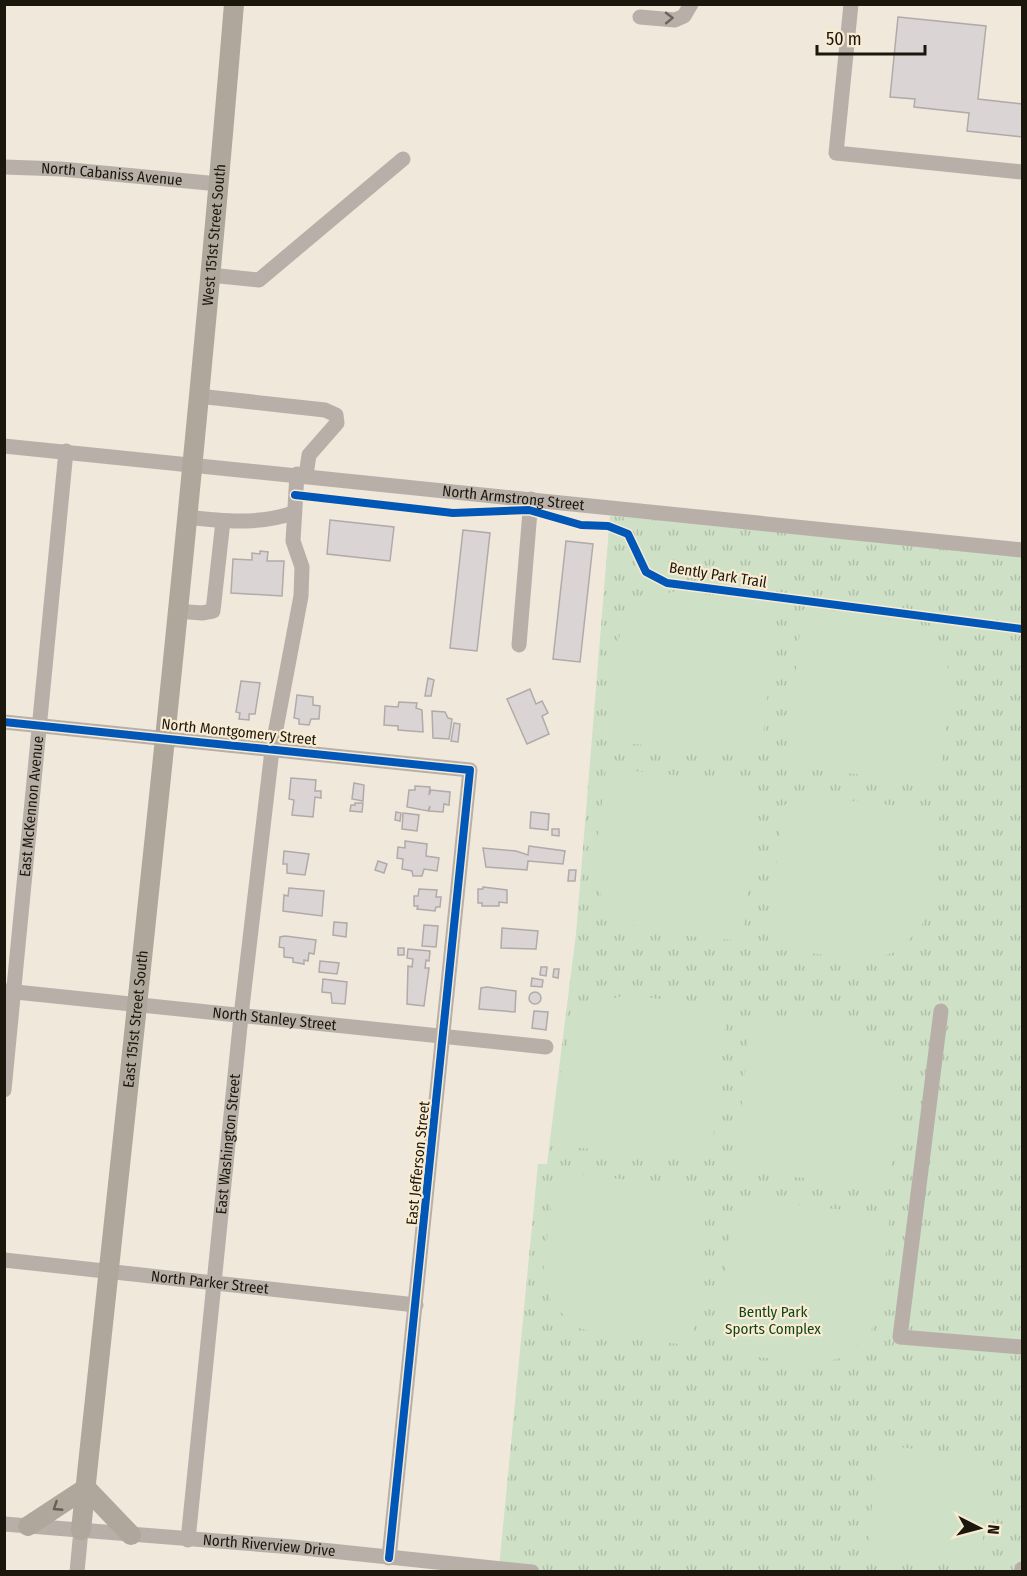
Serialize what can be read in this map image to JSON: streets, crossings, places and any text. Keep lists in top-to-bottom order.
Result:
{
  "streets": {
    "main road": ["West 151st Street South", "East 151st Street South"],
    "street": [
      "North Cabaniss Avenue",
      "North Armstrong Street",
      "North Montgomery Street",
      "East McKennon Avenue",
      "North Stanley Street",
      "East Washington Street",
      "East Jefferson Street",
      "North Parker Street",
      "North Riverview Drive"
    ],
    "cycle path": ["Bently Park Trail"]
  },
  "crossings": [
    ["North Cabaniss Avenue", "West 151st Street South"],
    ["West 151st Street South", "North Armstrong Street"],
    ["West 151st Street South", "East 151st Street South"],
    ["West 151st Street South", "East Washington Street"],
    ["North Armstrong Street", "East McKennon Avenue"],
    ["North Armstrong Street", "East 151st Street South"],
    ["North Armstrong Street", "East Washington Street"],
    ["North Montgomery Street", "East McKennon Avenue"],
    ["North Montgomery Street", "East 151st Street South"],
    ["North Montgomery Street", "East Washington Street"],
    ["North Montgomery Street", "East Jefferson Street"],
    ["East McKennon Avenue", "North Stanley Street"],
    ["East 151st Street South", "North Stanley Street"],
    ["East 151st Street South", "North Parker Street"],
    ["East 151st Street South", "North Riverview Drive"],
    ["North Stanley Street", "East Washington Street"],
    ["North Stanley Street", "East Jefferson Street"],
    ["East Washington Street", "North Parker Street"],
    ["East Washington Street", "North Riverview Drive"],
    ["East Jefferson Street", "North Parker Street"],
    ["East Jefferson Street", "North Riverview Drive"]
  ],
  "parks": ["Bently Park Sports Complex"],
  "scale_bar": "50 m",
  "north": "right"
}
